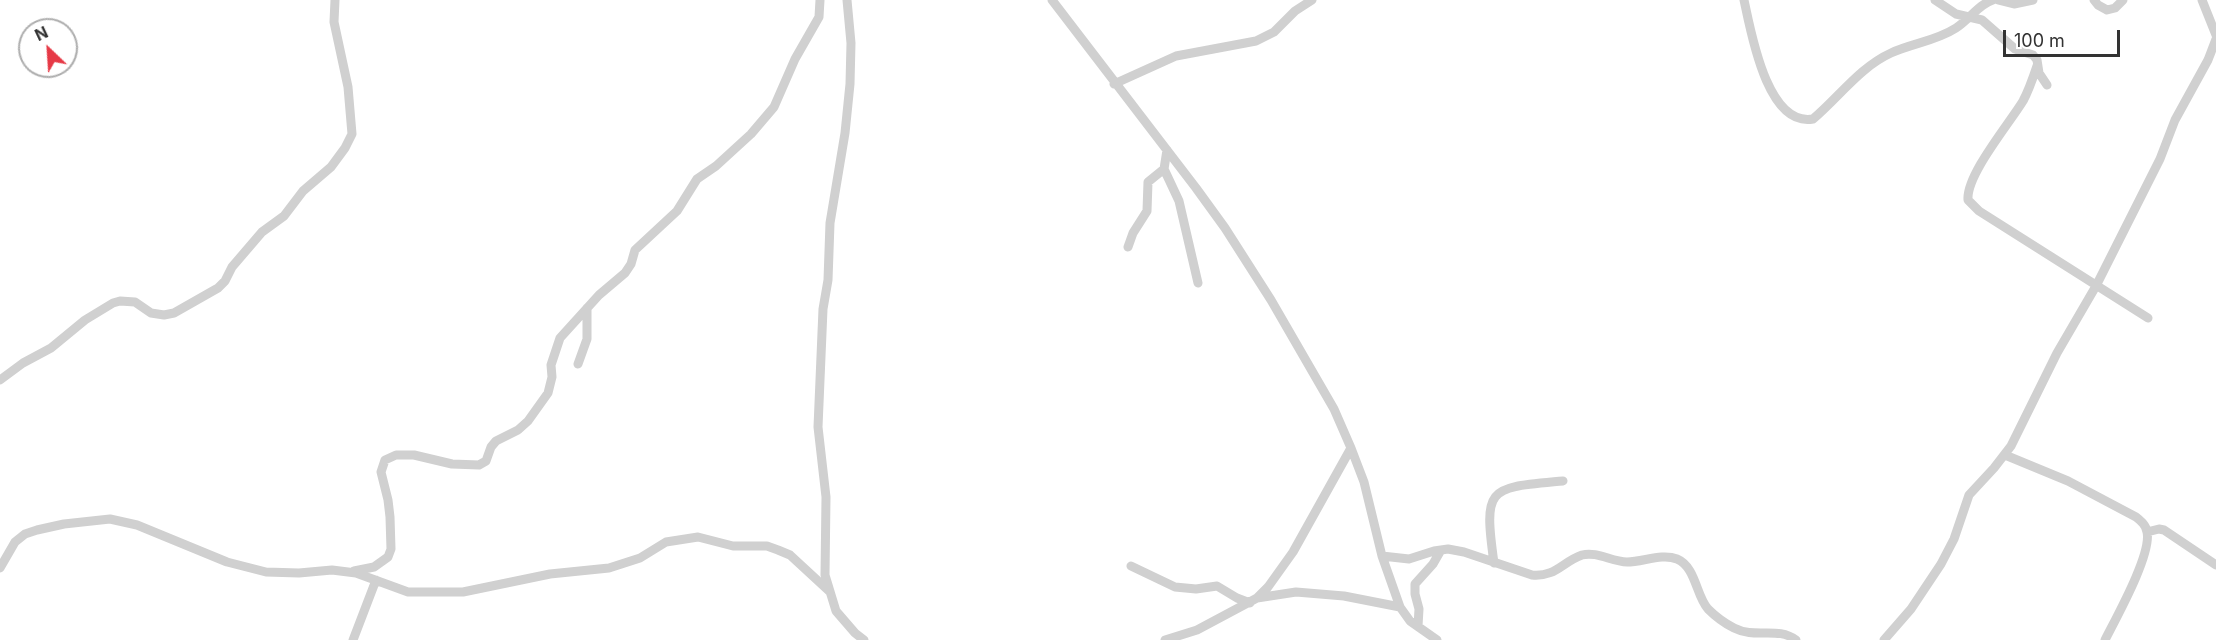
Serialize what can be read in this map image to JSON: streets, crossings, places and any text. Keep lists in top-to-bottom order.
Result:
{
  "scale_bar": "100 m",
  "north": "top left"
}
